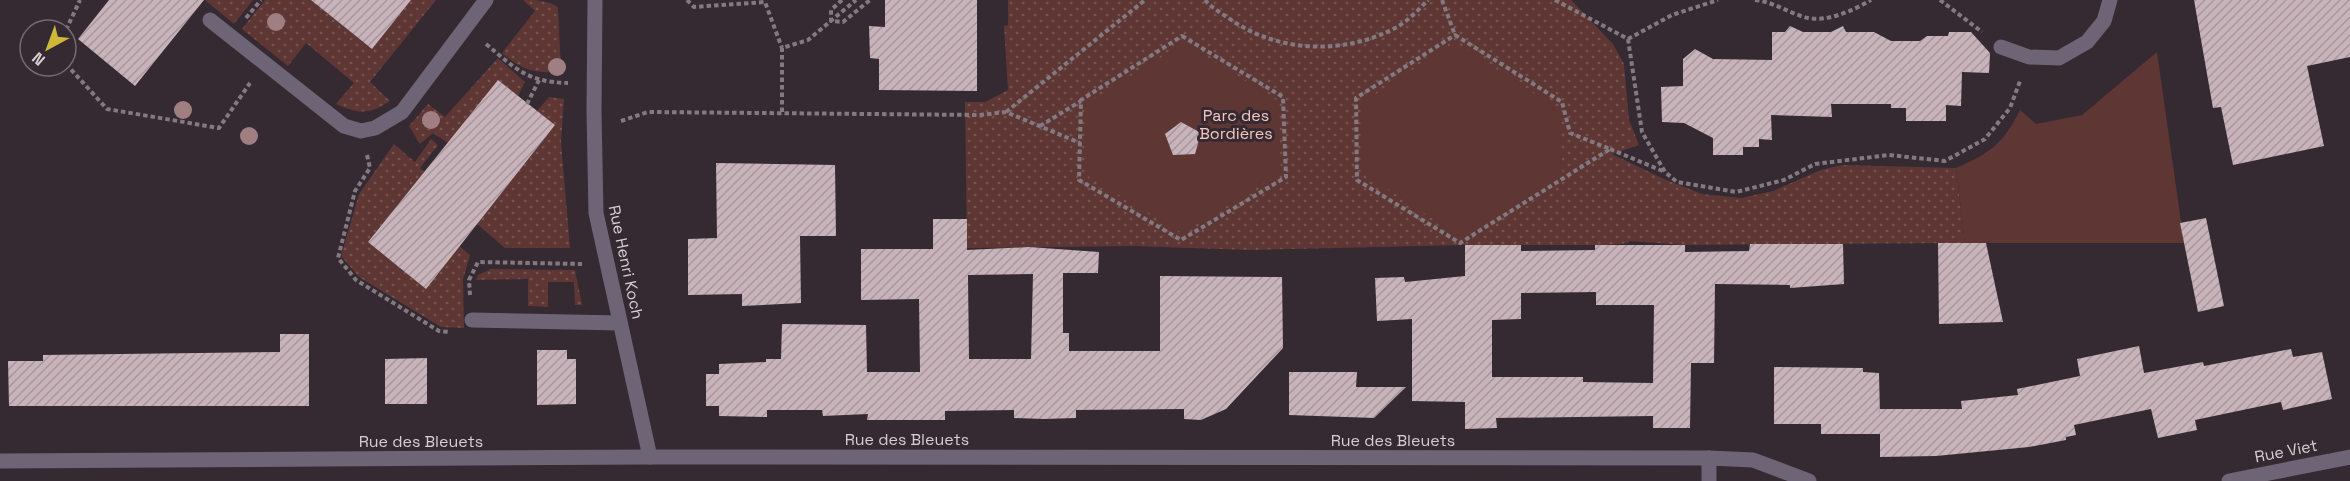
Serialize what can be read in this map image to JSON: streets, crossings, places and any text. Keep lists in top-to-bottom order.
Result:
{
  "streets": {
    "street": ["Rue Henri Koch", "Rue des Bleuets", "Rue Viet"]
  },
  "crossings": [
    ["Rue Henri Koch", "Rue des Bleuets"]
  ],
  "parks": ["Parc des Bordières"],
  "north": "bottom left"
}
